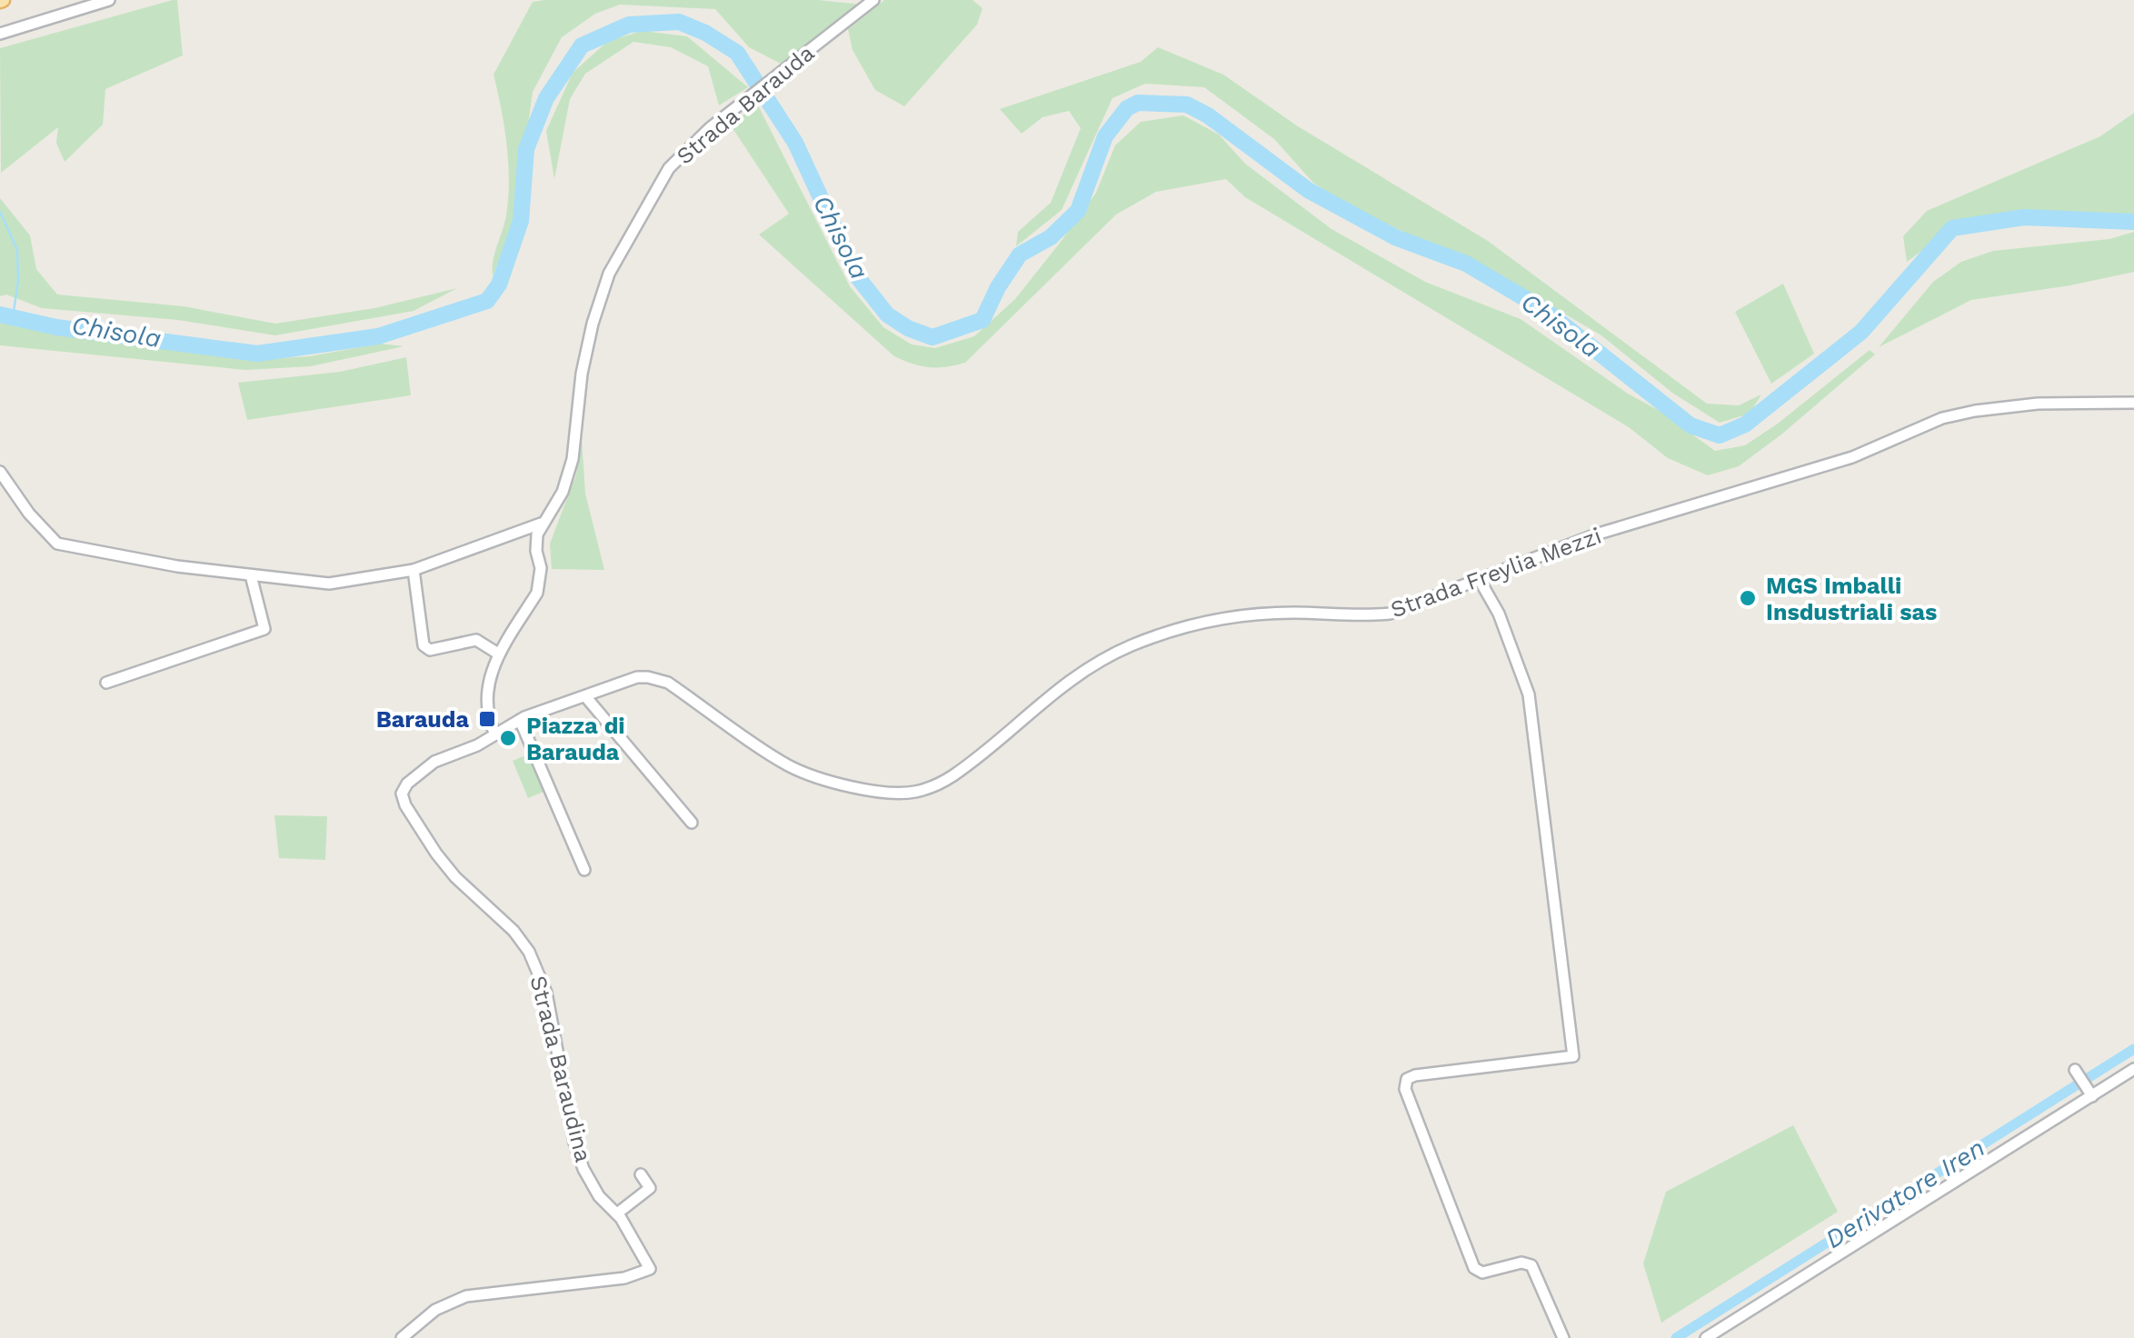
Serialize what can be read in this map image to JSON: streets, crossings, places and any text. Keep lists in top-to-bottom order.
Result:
{
  "streets": {
    "street": ["Strada Barauda", "Strada Freylia Mezzi", "Strada Baraudina"]
  },
  "crossings": [
    ["Strada Freylia Mezzi", "Strada Baraudina"]
  ],
  "water": ["Chisola", "Derivatore Iren"],
  "places": {
    "other": ["MGS Imballi Insdustriali sas", "Piazza di Barauda"],
    "transit": ["Barauda"]
  }
}
